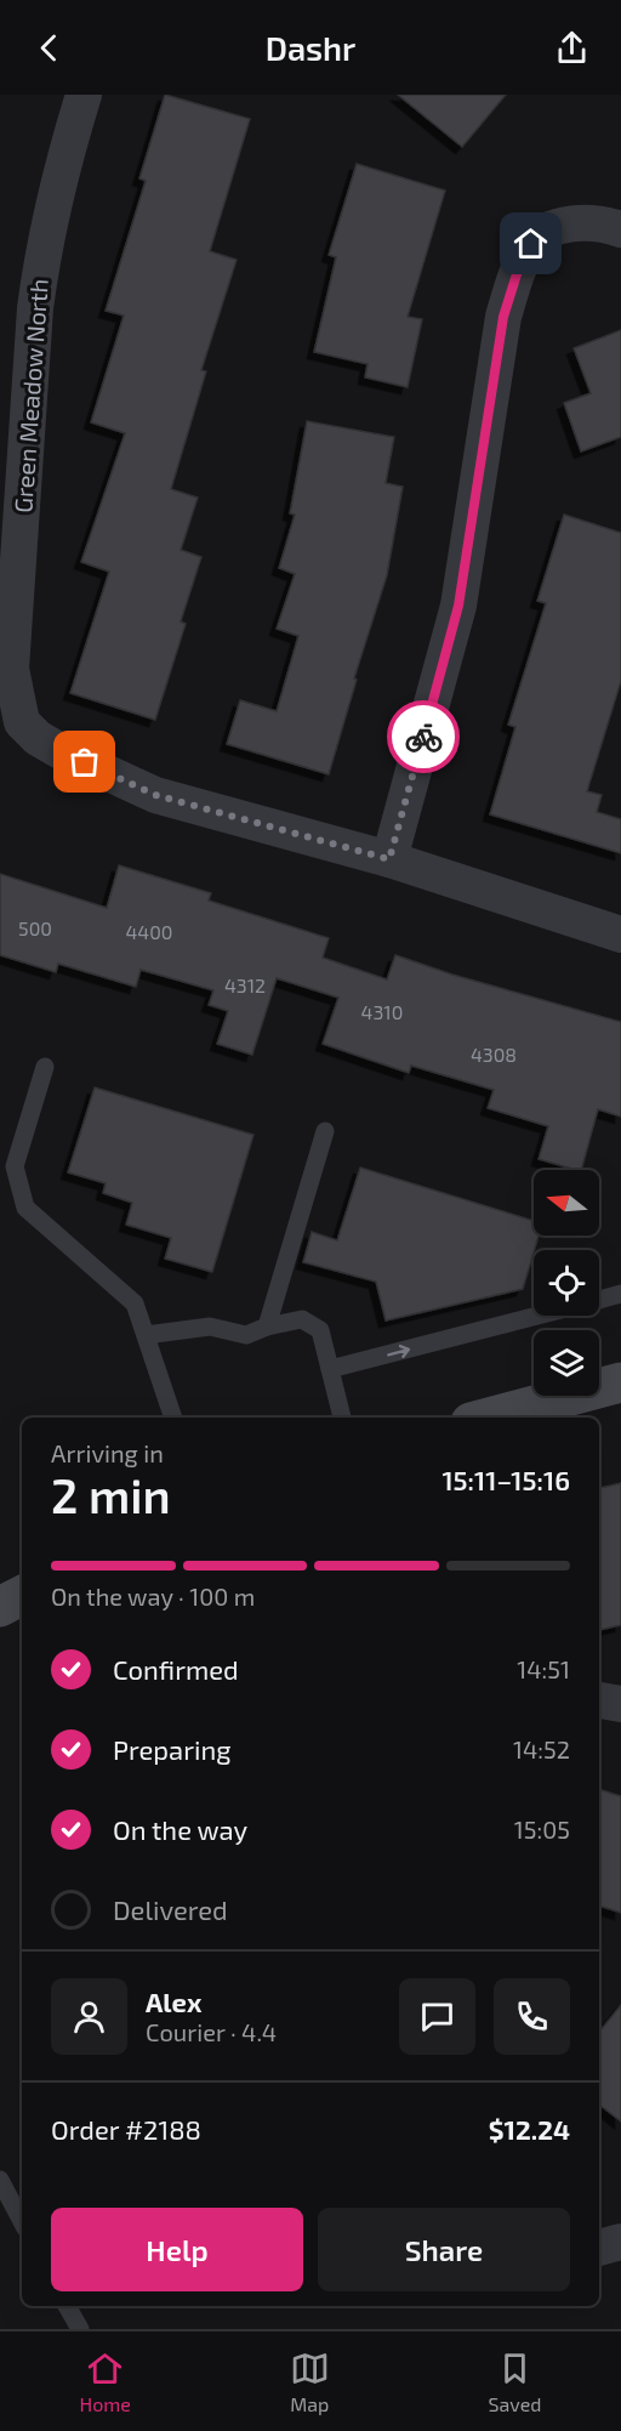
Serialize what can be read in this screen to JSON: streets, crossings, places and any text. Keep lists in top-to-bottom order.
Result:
{
  "streets": {
    "street": ["Green Meadow North"]
  },
  "house_numbers": [
    "500",
    "4400",
    "4312",
    "4310",
    "4308"
  ],
  "north": "left",
  "page": {
    "header": "Dashr",
    "heading": ["2 min", "Arriving in", "15:11–15:16"],
    "panel": [
      "Alex",
      "Courier · 4.4",
      "Order #2188",
      "$12.24"
    ],
    "bar": "On the way · 100 m",
    "list": [
      ["Confirmed", "14:51"],
      ["Preparing", "14:52"],
      ["On the way", "15:05"],
      "Delivered"
    ],
    "buttons": ["Help", "Share"],
    "tabs": ["Home", "Map", "Saved"]
  }
}
